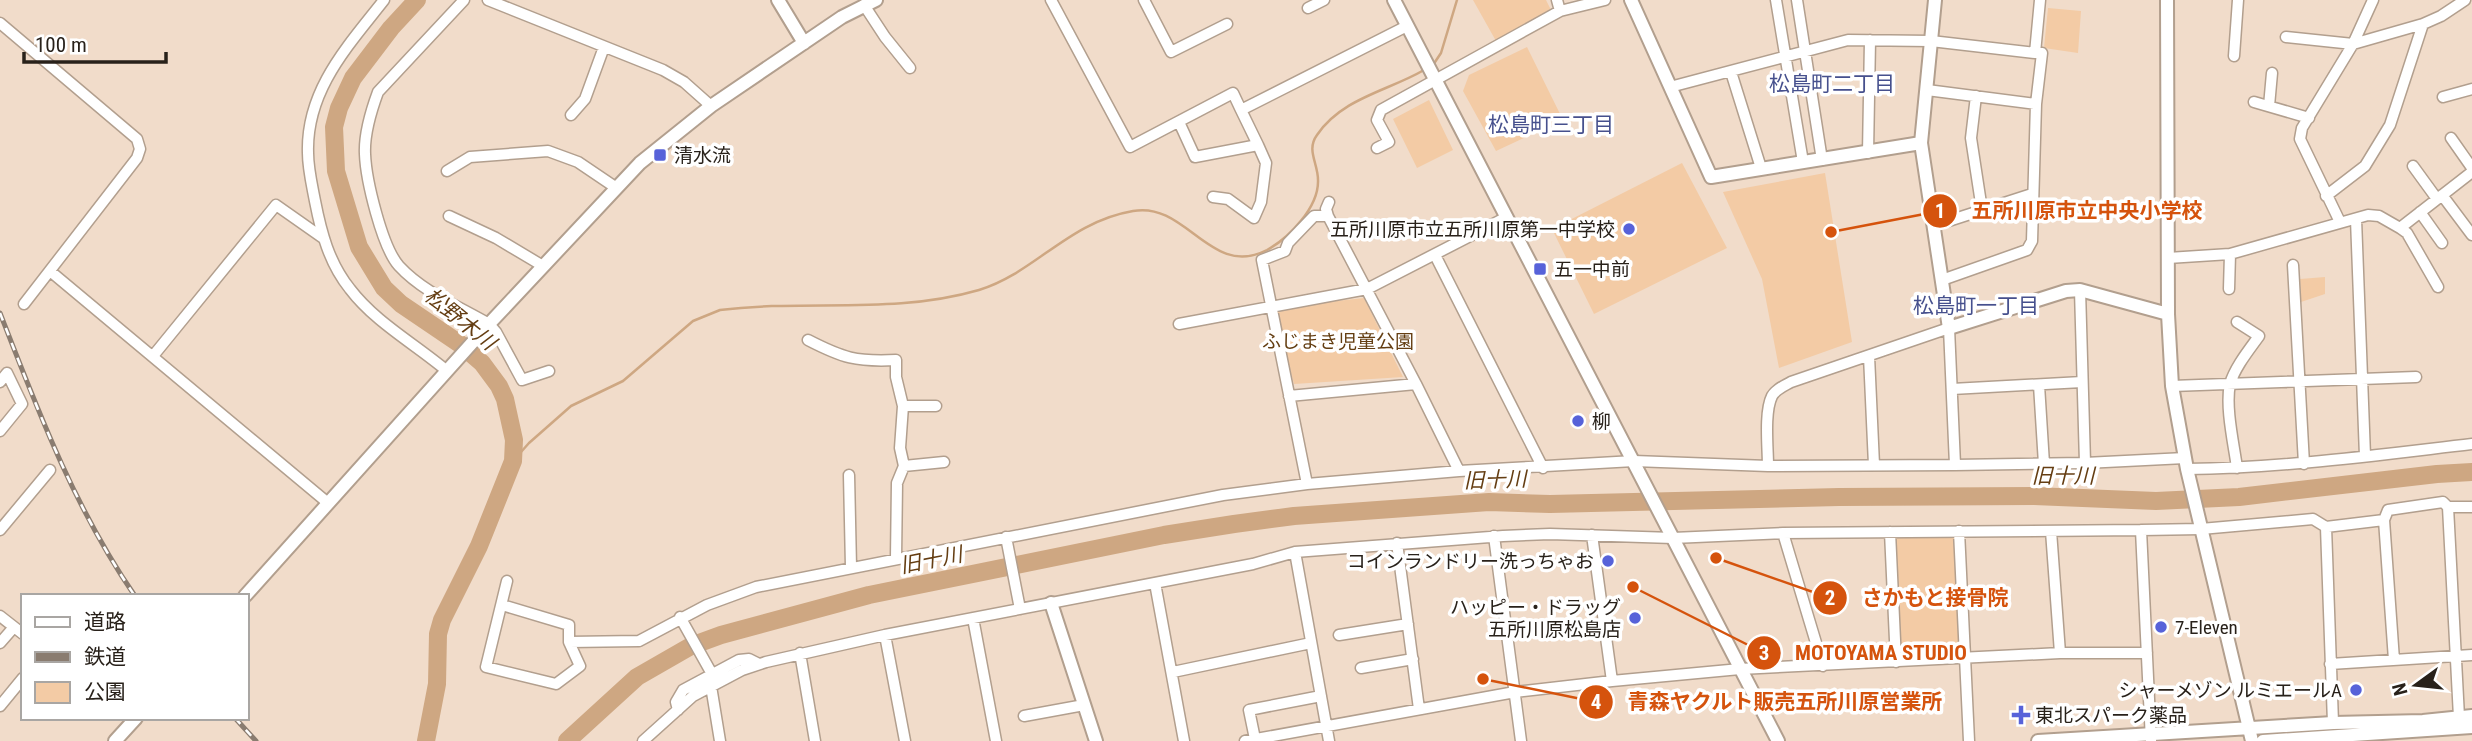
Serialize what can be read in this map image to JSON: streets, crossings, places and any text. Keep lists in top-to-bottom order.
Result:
{
  "districts": ["松島町二丁目", "松島町三丁目", "松島町一丁目"],
  "water": ["松野木川", "旧十川"],
  "parks": ["ふじまき児童公園"],
  "places": {
    "transit": ["清水流", "五一中前"],
    "other": [
      "五所川原市立五所川原第一中学校",
      "五所川原市立中央小学校",
      "柳",
      "さかもと接骨院",
      "コインランドリー洗っちゃお",
      "MOTOYAMA STUDIO",
      "ハッピー・ドラッグ 五所川原松島店",
      "7-Eleven",
      "青森ヤクルト販売五所川原営業所",
      "シャーメゾン ルミエールA"
    ],
    "health": ["東北スパーク薬品"]
  },
  "legend": ["道路", "鉄道", "公園"],
  "scale_bar": "100 m",
  "north": "left"
}
